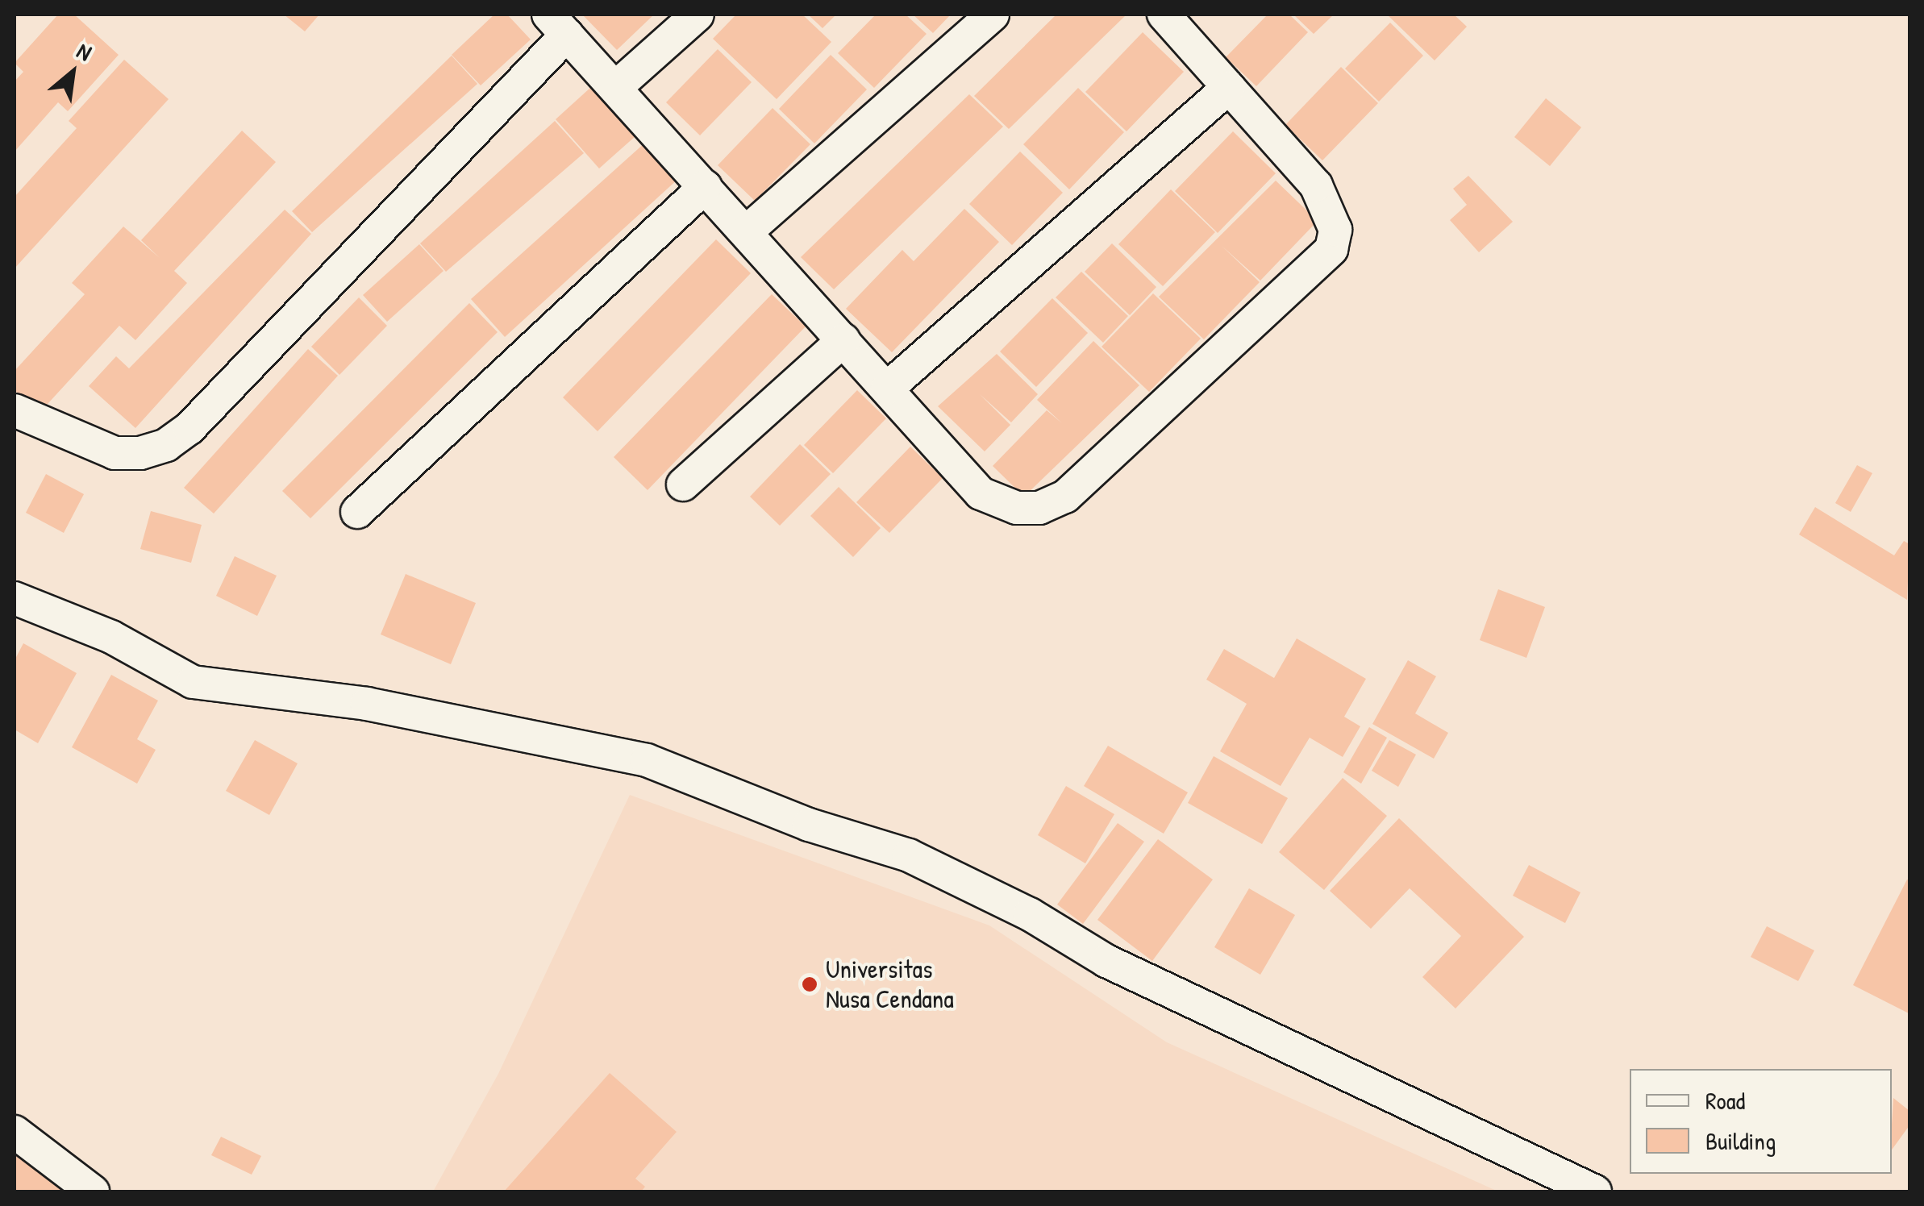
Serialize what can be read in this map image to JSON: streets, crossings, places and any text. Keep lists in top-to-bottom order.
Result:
{
  "places": ["Universitas Nusa Cendana"],
  "legend": ["Road", "Building"],
  "north": "top right"
}
